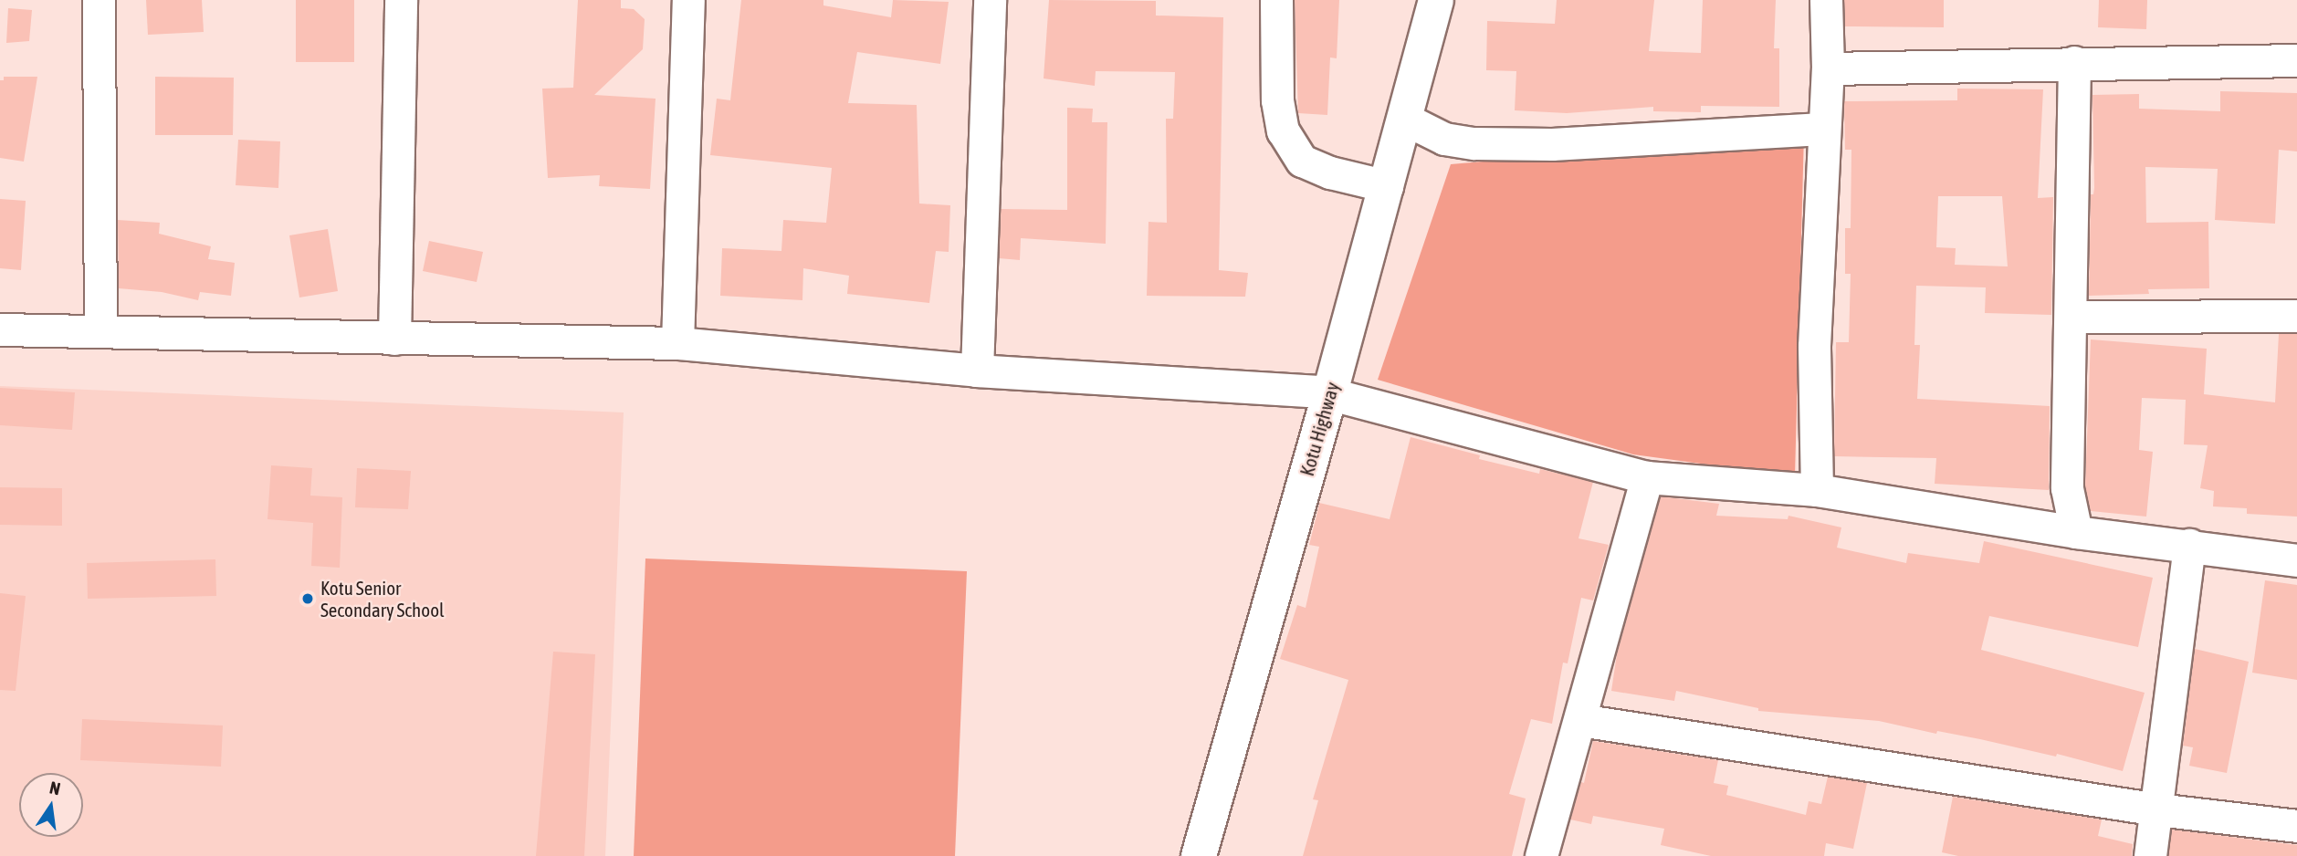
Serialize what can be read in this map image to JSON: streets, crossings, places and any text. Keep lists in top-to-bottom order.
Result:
{
  "streets": {
    "street": ["Kotu Highway"]
  },
  "places": ["Kotu Senior Secondary School"],
  "north": "top"
}
